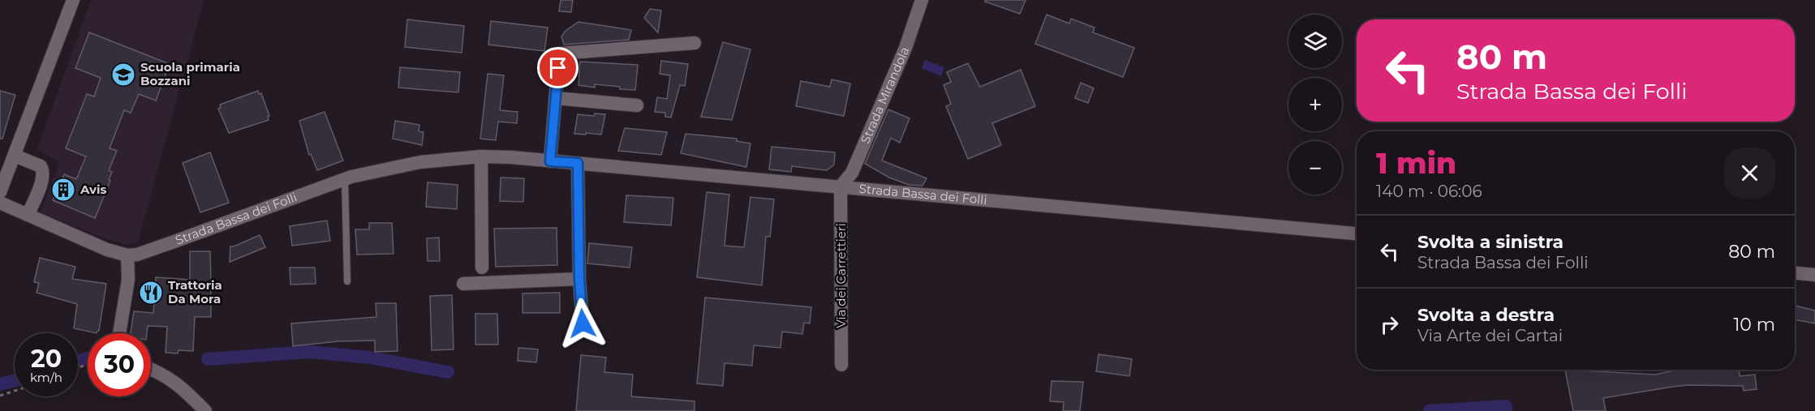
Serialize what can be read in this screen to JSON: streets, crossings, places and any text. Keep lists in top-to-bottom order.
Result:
{
  "streets": {
    "street": ["Strada Mirandola", "Strada Bassa dei Folli", "Via dei Carrettieri"]
  },
  "crossings": [
    ["Strada Mirandola", "Strada Bassa dei Folli"],
    ["Strada Mirandola", "Via dei Carrettieri"],
    ["Strada Bassa dei Folli", "Via dei Carrettieri"]
  ],
  "places": {
    "school or university": ["Scuola primaria Bozzani"],
    "building": ["Avis"],
    "restaurant": ["Trattoria Da Mora"]
  },
  "page": {
    "map_buttons": ["+", "−"],
    "turn": ["80 m", "Strada Bassa dei Folli"],
    "heading": ["1 min", "140 m · 06:06"],
    "list": [
      {
        "name": "Svolta a sinistra",
        "note": "Strada Bassa dei Folli",
        "value": "80 m"
      },
      {
        "name": "Svolta a destra",
        "note": "Via Arte dei Cartai",
        "value": "10 m"
      }
    ],
    "speed": "20 km/h",
    "limit": "30"
  }
}
